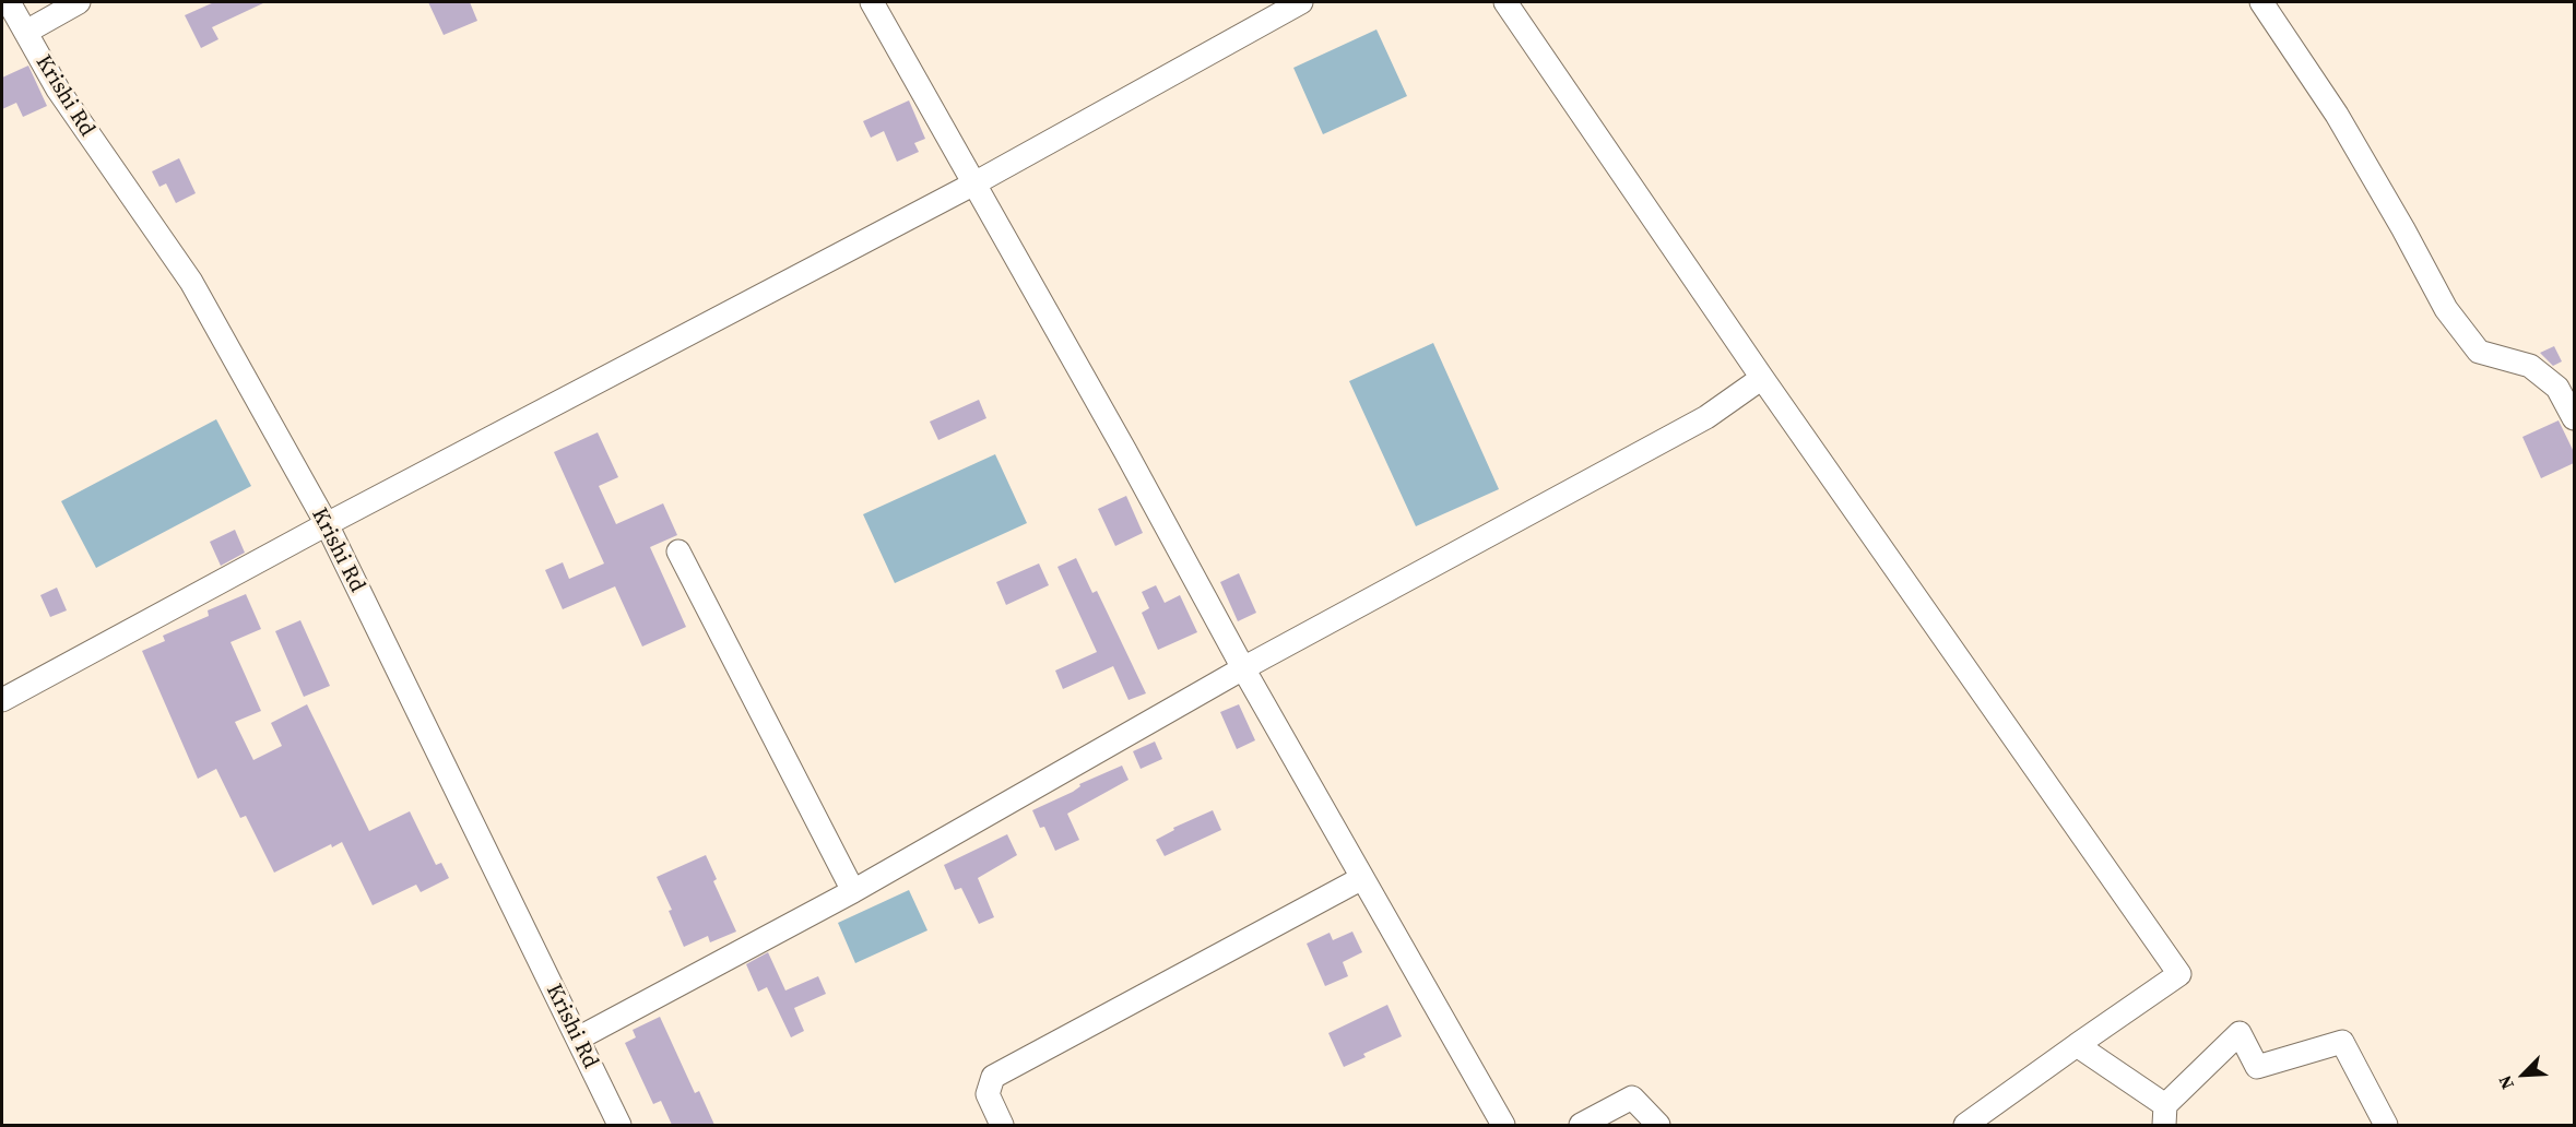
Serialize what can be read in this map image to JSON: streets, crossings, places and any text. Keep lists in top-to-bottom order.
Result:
{
  "streets": {
    "street": ["Krishi Rd"]
  },
  "north": "bottom left"
}
